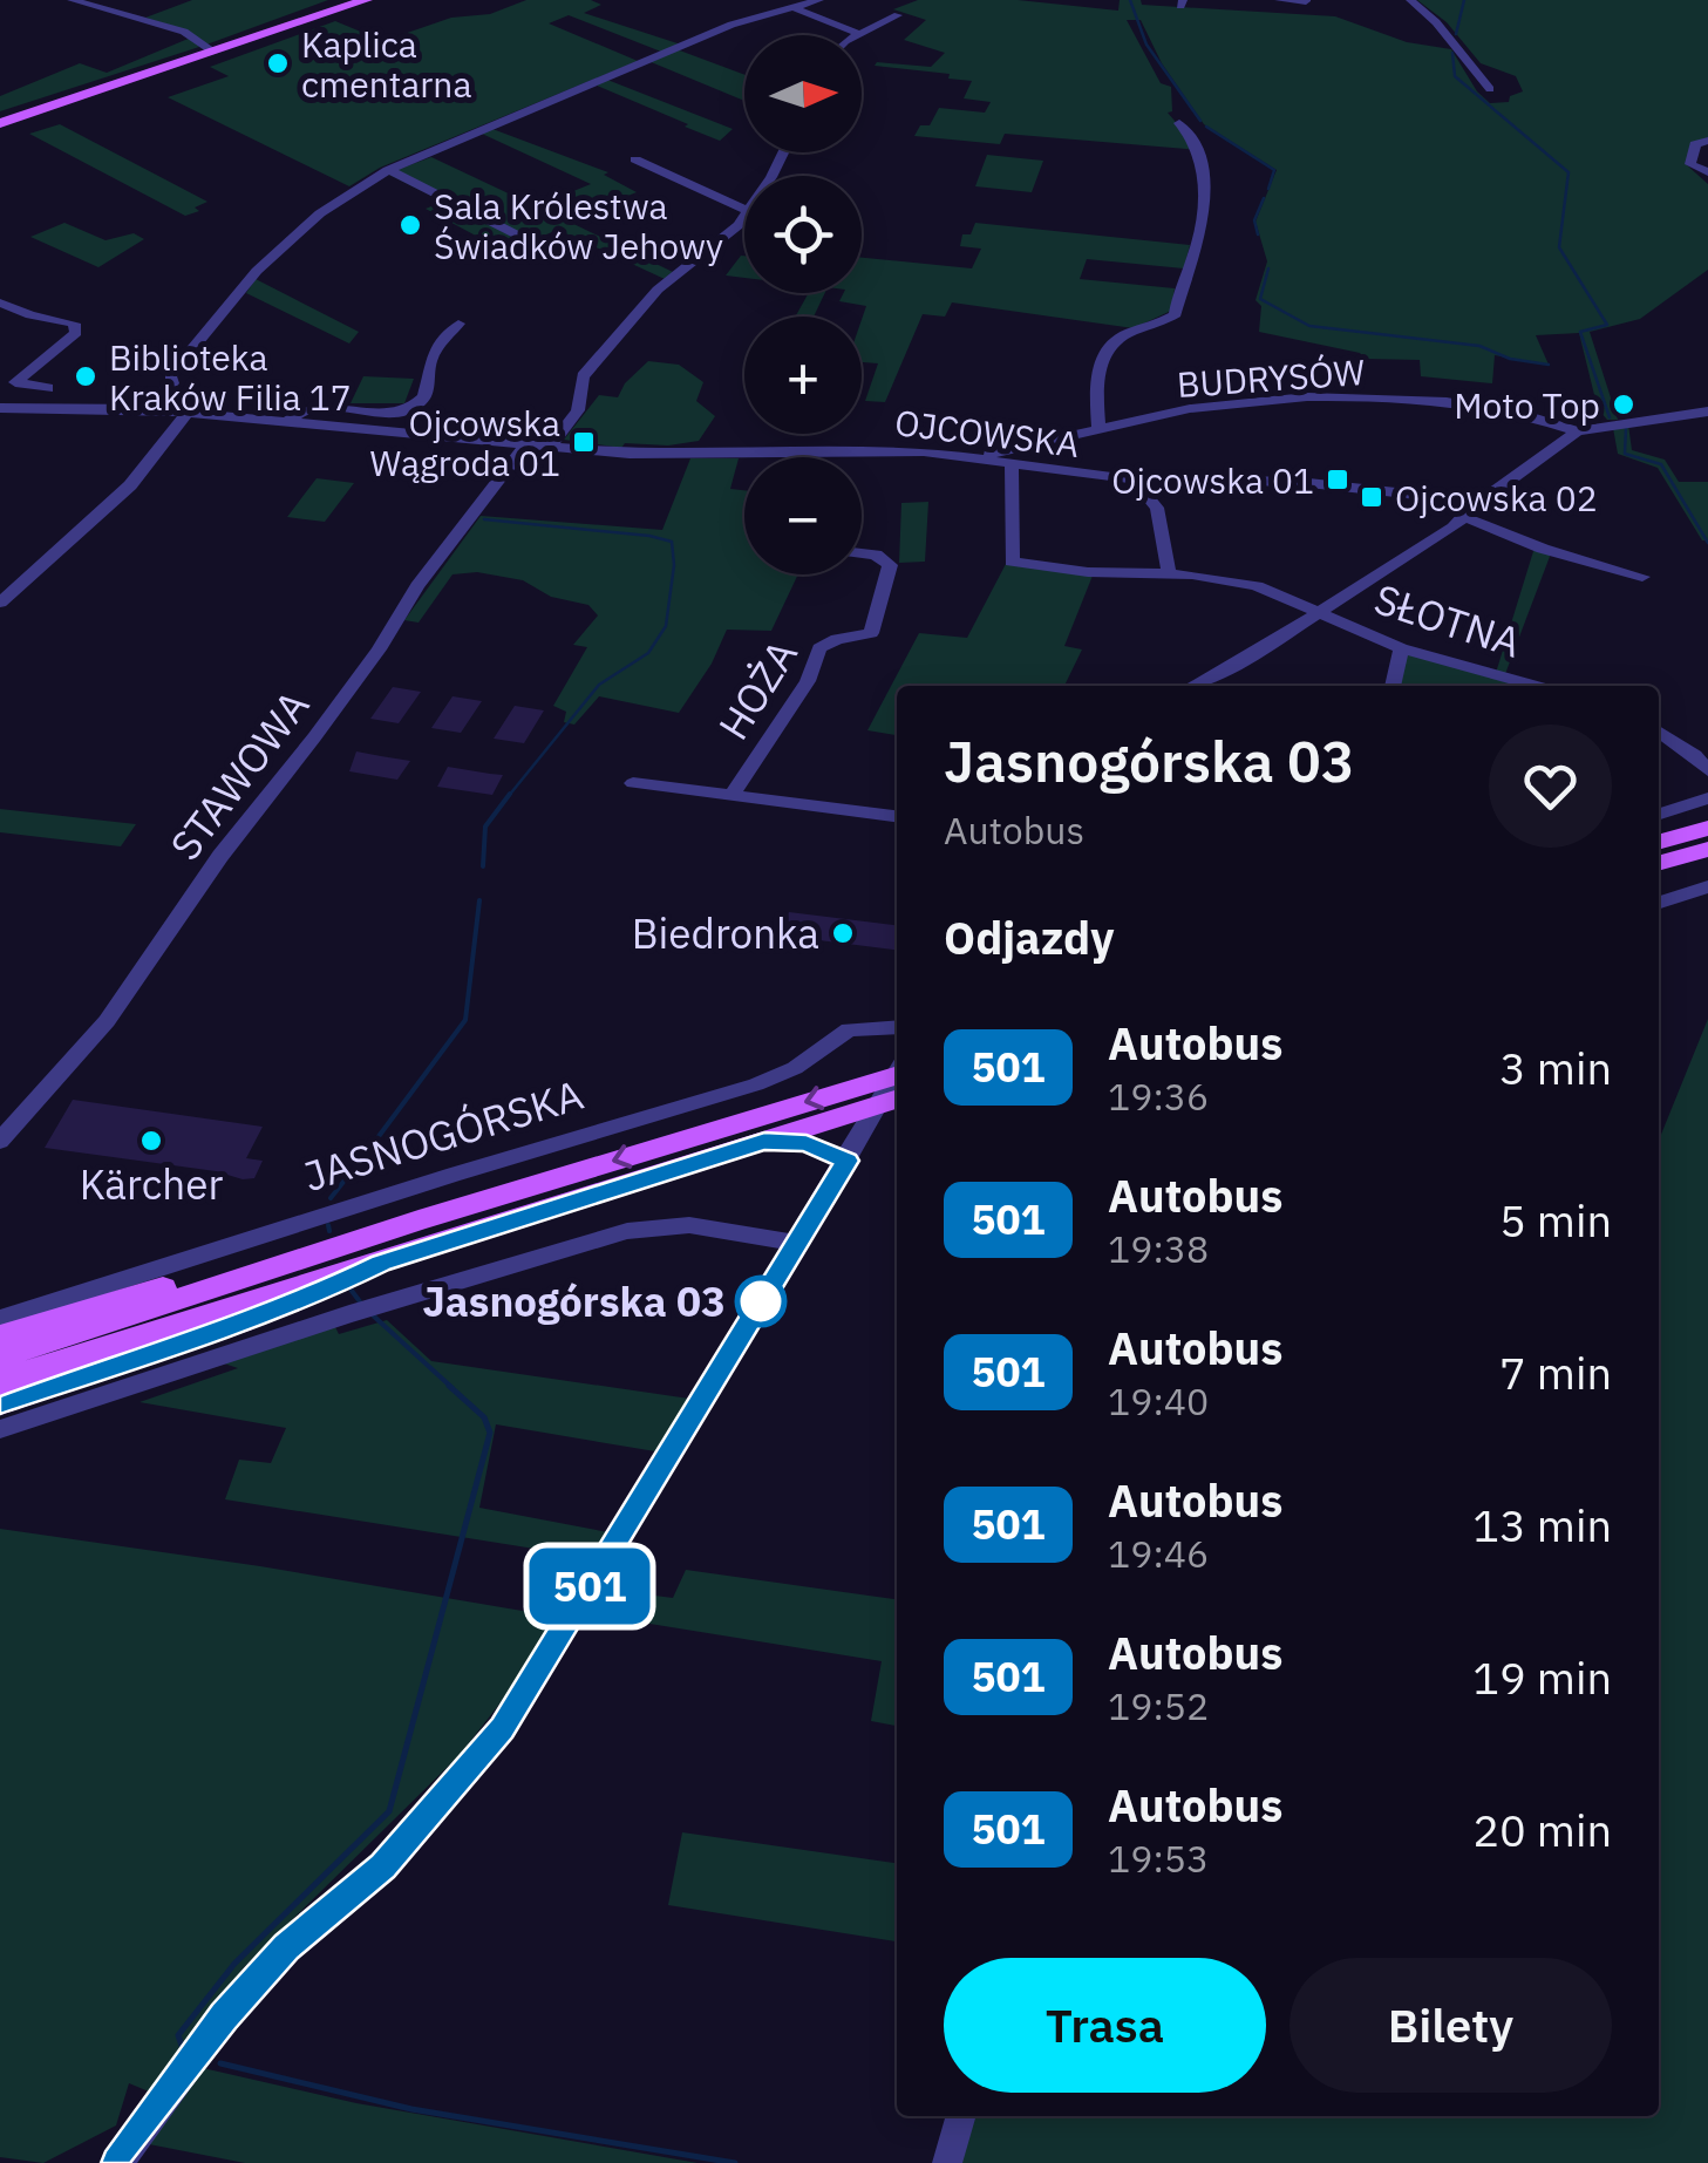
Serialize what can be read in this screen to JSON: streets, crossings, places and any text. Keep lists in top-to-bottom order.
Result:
{
  "streets": {
    "main road": ["JASNOGÓRSKA"],
    "street": [
      "BUDRYSÓW",
      "OJCOWSKA",
      "SŁOTNA",
      "HOŻA",
      "STAWOWA"
    ]
  },
  "crossings": [
    ["BUDRYSÓW", "OJCOWSKA"],
    ["OJCOWSKA", "SŁOTNA"],
    ["OJCOWSKA", "STAWOWA"]
  ],
  "places": {
    "other": [
      "Kaplica cmentarna",
      "Sala Królestwa Świadków Jehowy",
      "Biblioteka Kraków Filia 17",
      "Moto Top",
      "Biedronka",
      "Kärcher",
      "Jasnogórska 03"
    ],
    "transit": ["Ojcowska Wągroda 01", "Ojcowska 01", "Ojcowska 02"]
  },
  "lines": ["bus line 501"],
  "north": "right",
  "page": {
    "on_map": "501",
    "map_buttons": ["+", "−"],
    "heading": [
      ["Jasnogórska 03", "Autobus"],
      "Odjazdy"
    ],
    "list": [
      {
        "mark": "501",
        "name": "Autobus",
        "note": "19:36",
        "value": "3 min"
      },
      {
        "mark": "501",
        "name": "Autobus",
        "note": "19:38",
        "value": "5 min"
      },
      {
        "mark": "501",
        "name": "Autobus",
        "note": "19:40",
        "value": "7 min"
      },
      {
        "mark": "501",
        "name": "Autobus",
        "note": "19:46",
        "value": "13 min"
      },
      {
        "mark": "501",
        "name": "Autobus",
        "note": "19:52",
        "value": "19 min"
      },
      {
        "mark": "501",
        "name": "Autobus",
        "note": "19:53",
        "value": "20 min"
      }
    ],
    "buttons": ["Trasa", "Bilety"]
  }
}
